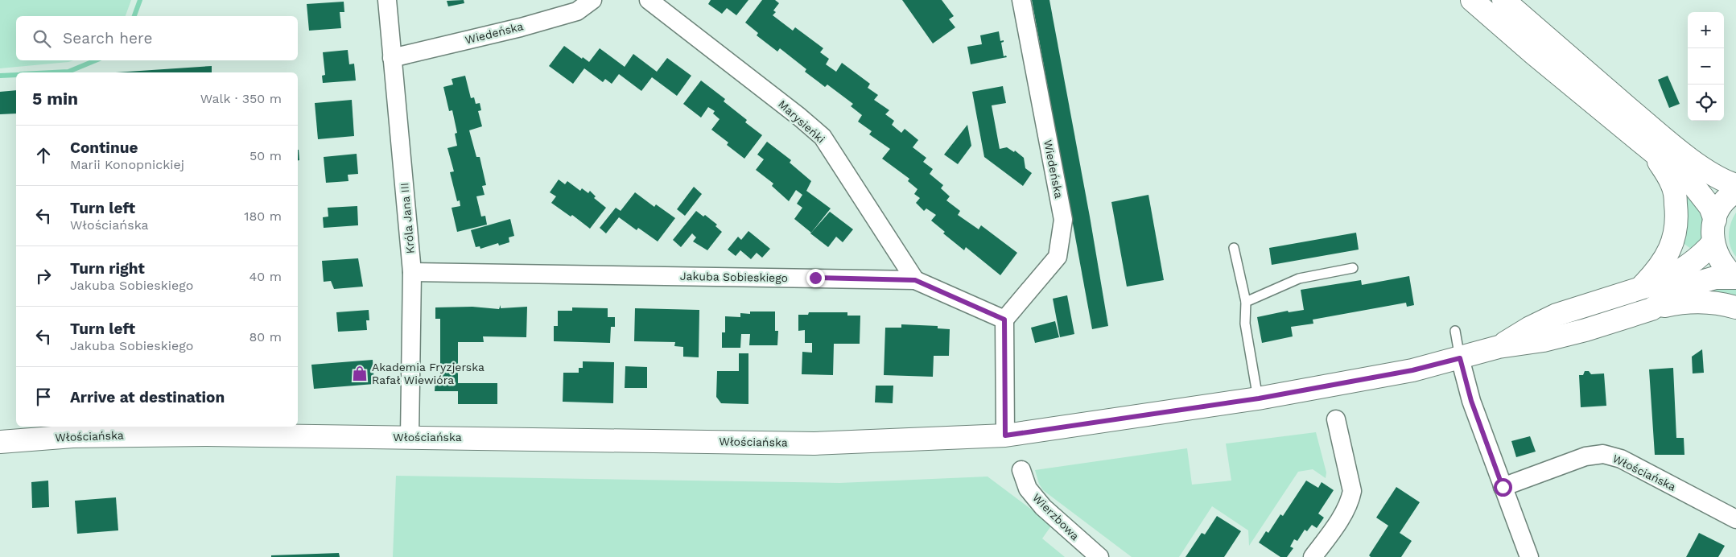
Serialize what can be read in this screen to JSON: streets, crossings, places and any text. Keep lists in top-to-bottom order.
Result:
{
  "streets": {
    "main road": ["Włościańska"],
    "street": [
      "Wiedeńska",
      "Marysieńki",
      "Króla Jana III",
      "Jakuba Sobieskiego",
      "Wierzbowa"
    ]
  },
  "crossings": [
    ["Wiedeńska", "Króla Jana III"],
    ["Wiedeńska", "Jakuba Sobieskiego"],
    ["Marysieńki", "Jakuba Sobieskiego"],
    ["Króla Jana III", "Jakuba Sobieskiego"],
    ["Króla Jana III", "Włościańska"]
  ],
  "places": {
    "shop": ["Akademia Fryzjerska Rafał Wiewióra"]
  },
  "page": {
    "map_buttons": ["+", "−"],
    "search": "Search here",
    "heading": ["5 min", "Walk · 350 m"],
    "list": [
      ["Continue", "Marii Konopnickiej", "50 m"],
      ["Turn left", "Włościańska", "180 m"],
      ["Turn right", "Jakuba Sobieskiego", "40 m"],
      ["Turn left", "Jakuba Sobieskiego", "80 m"],
      "Arrive at destination"
    ]
  }
}
